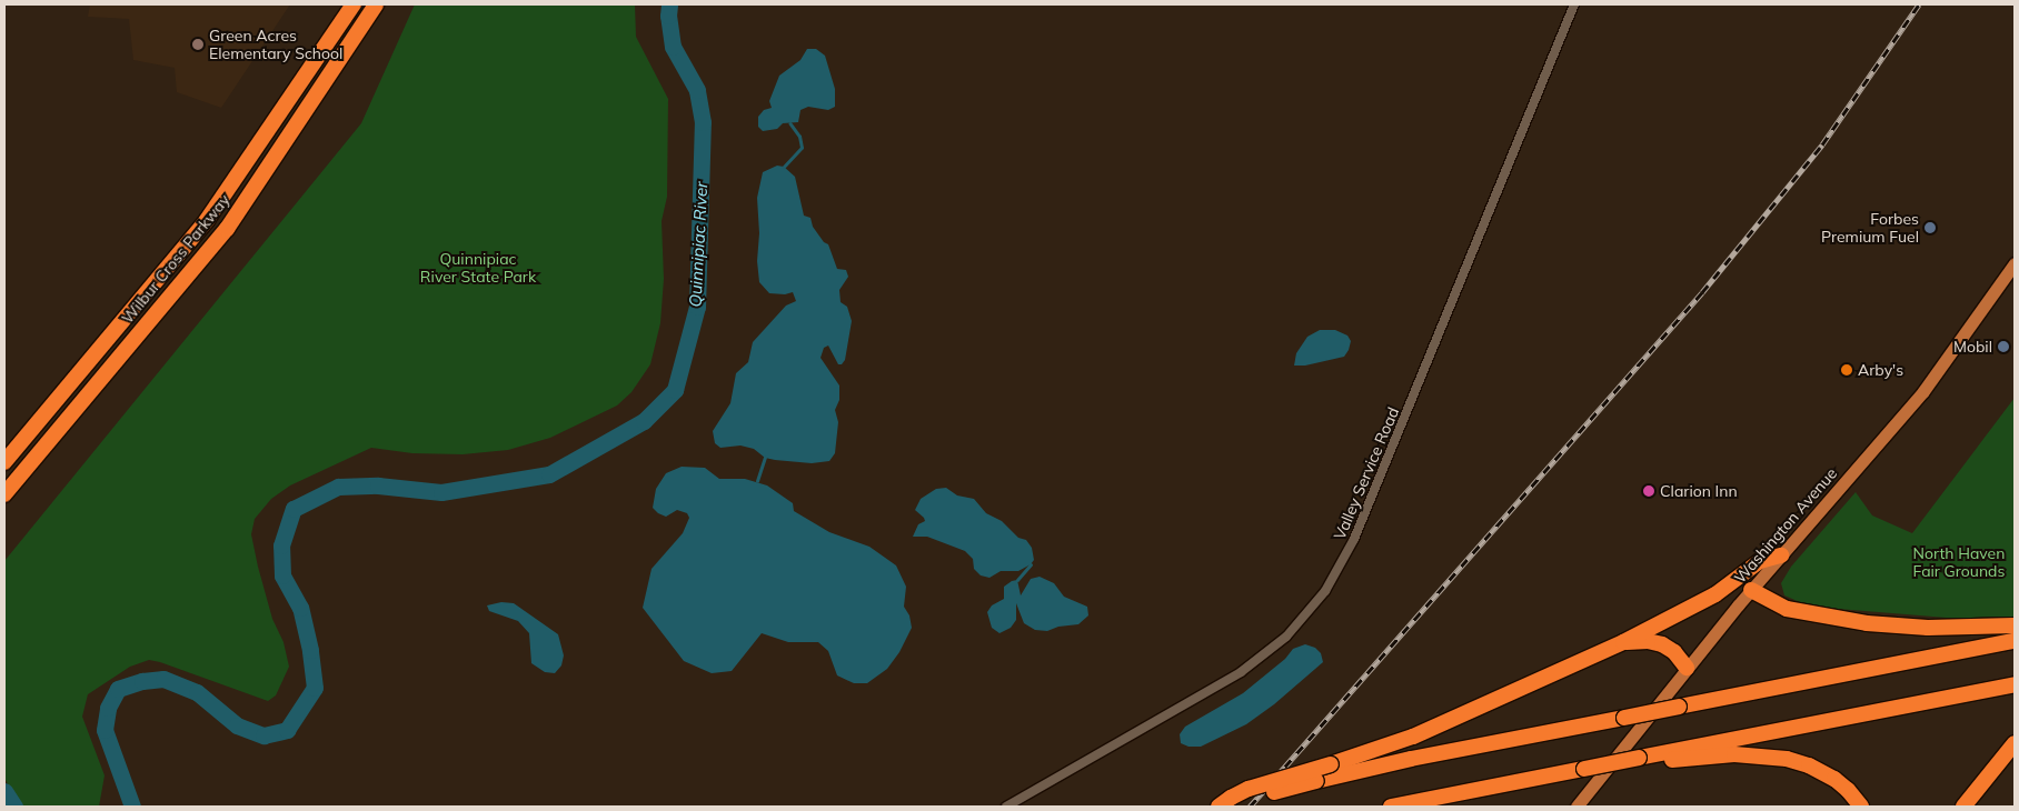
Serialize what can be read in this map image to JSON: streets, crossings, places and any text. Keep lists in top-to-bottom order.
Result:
{
  "streets": {
    "highway": ["Wilbur Cross Parkway"],
    "main road": ["Washington Avenue"],
    "street": ["Valley Service Road"]
  },
  "water": ["Quinnipiac River"],
  "parks": ["Quinnipiac River State Park", "North Haven Fair Grounds"],
  "places": [
    "Green Acres Elementary School",
    "Forbes Premium Fuel",
    "Mobil",
    "Arby's",
    "Clarion Inn"
  ]
}
